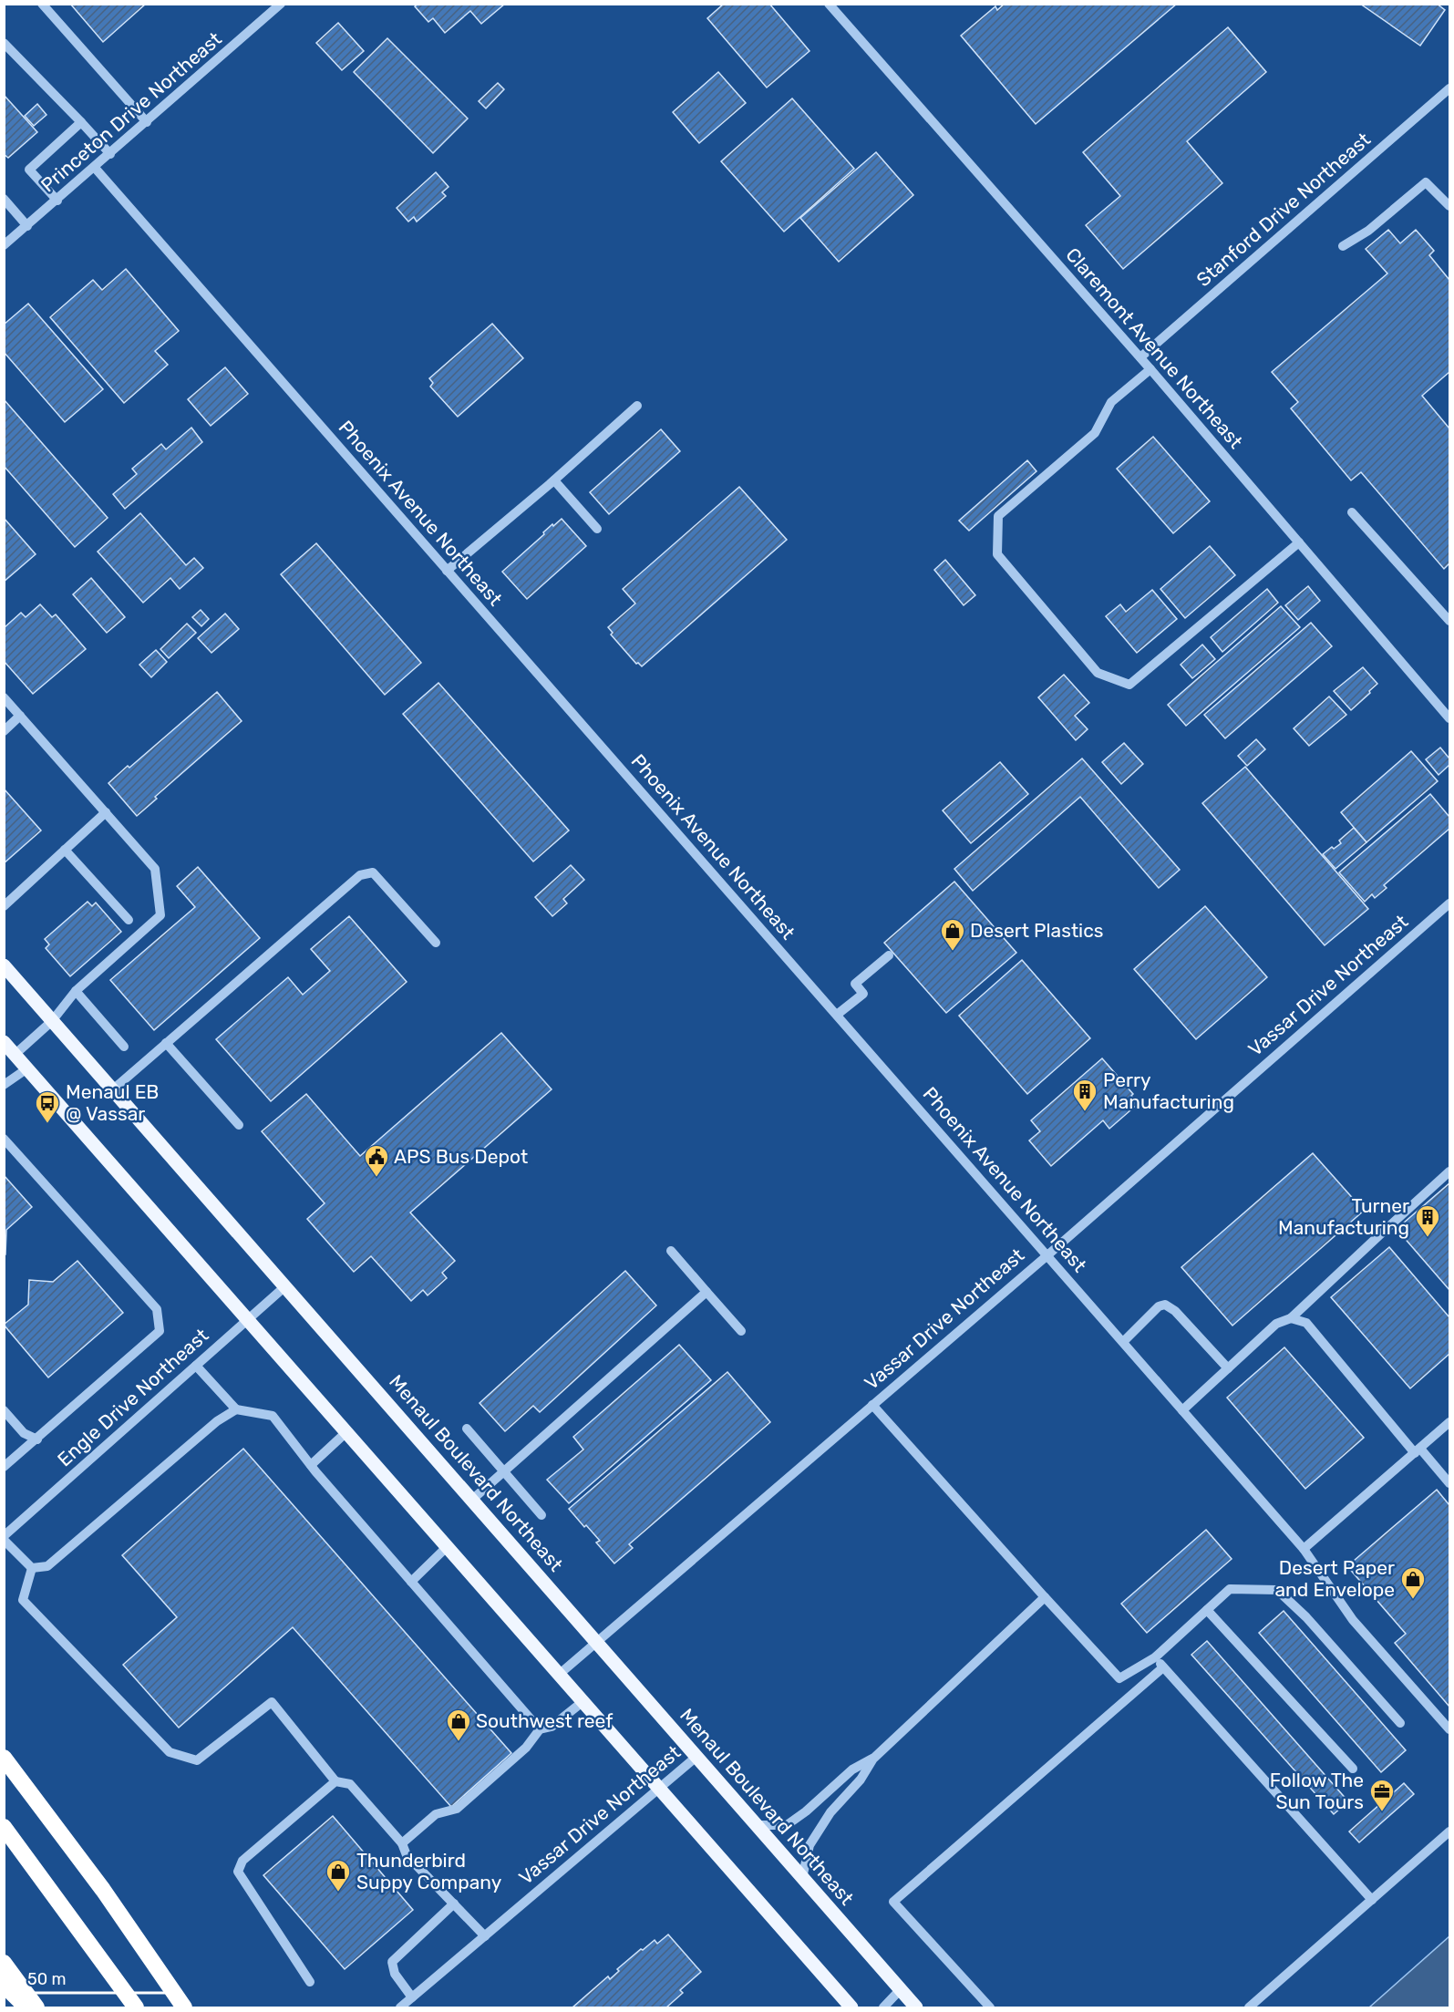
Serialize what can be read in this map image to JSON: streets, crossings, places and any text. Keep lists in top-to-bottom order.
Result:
{
  "streets": {
    "main road": ["Menaul Boulevard Northeast"],
    "street": [
      "Princeton Drive Northeast",
      "Stanford Drive Northeast",
      "Claremont Avenue Northeast",
      "Phoenix Avenue Northeast",
      "Vassar Drive Northeast",
      "Engle Drive Northeast"
    ]
  },
  "crossings": [
    ["Princeton Drive Northeast", "Phoenix Avenue Northeast"],
    ["Stanford Drive Northeast", "Claremont Avenue Northeast"],
    ["Phoenix Avenue Northeast", "Vassar Drive Northeast"],
    ["Vassar Drive Northeast", "Menaul Boulevard Northeast"],
    ["Engle Drive Northeast", "Menaul Boulevard Northeast"]
  ],
  "places": {
    "shop": [
      "Desert Plastics",
      "Desert Paper and Envelope",
      "Southwest reef",
      "Thunderbird Suppy Company"
    ],
    "building": ["Perry Manufacturing", "Turner Manufacturing"],
    "bus stop": ["Menaul EB @ Vassar"],
    "public building": ["APS Bus Depot"],
    "office": ["Follow The Sun Tours"]
  },
  "scale_bar": "50 m"
}
